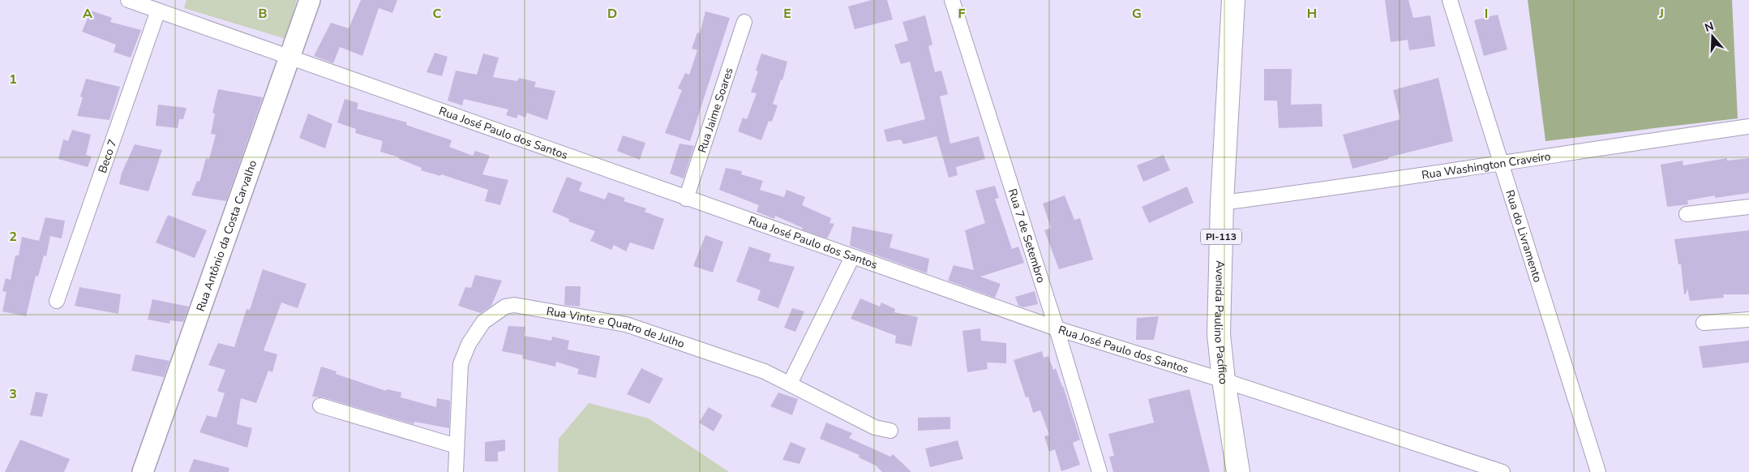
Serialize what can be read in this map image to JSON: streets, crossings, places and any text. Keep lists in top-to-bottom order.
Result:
{
  "streets": {
    "main road": ["PI-113", "Avenida Paulino Pacífico"],
    "street": [
      "Rua Jaime Soares",
      "Rua José Paulo dos Santos",
      "Beco 7",
      "Rua Washington Craveiro",
      "Rua Antônio da Costa Carvalho",
      "Rua 7 de Setembro",
      "Rua do Livramento",
      "Rua Vinte e Quatro de Julho"
    ]
  },
  "crossings": [
    ["Rua Jaime Soares", "Rua José Paulo dos Santos"],
    ["Rua José Paulo dos Santos", "Beco 7"],
    ["Rua José Paulo dos Santos", "Rua Antônio da Costa Carvalho"],
    ["Rua José Paulo dos Santos", "Rua 7 de Setembro"],
    ["Rua José Paulo dos Santos", "Avenida Paulino Pacífico"],
    ["Rua Washington Craveiro", "Rua do Livramento"],
    ["Rua Washington Craveiro", "Avenida Paulino Pacífico"]
  ],
  "north": "top",
  "grid": {
    "columns": [
      "A",
      "B",
      "C",
      "D",
      "E",
      "F",
      "G",
      "H",
      "I",
      "J"
    ],
    "rows": ["1", "2", "3"]
  }
}
